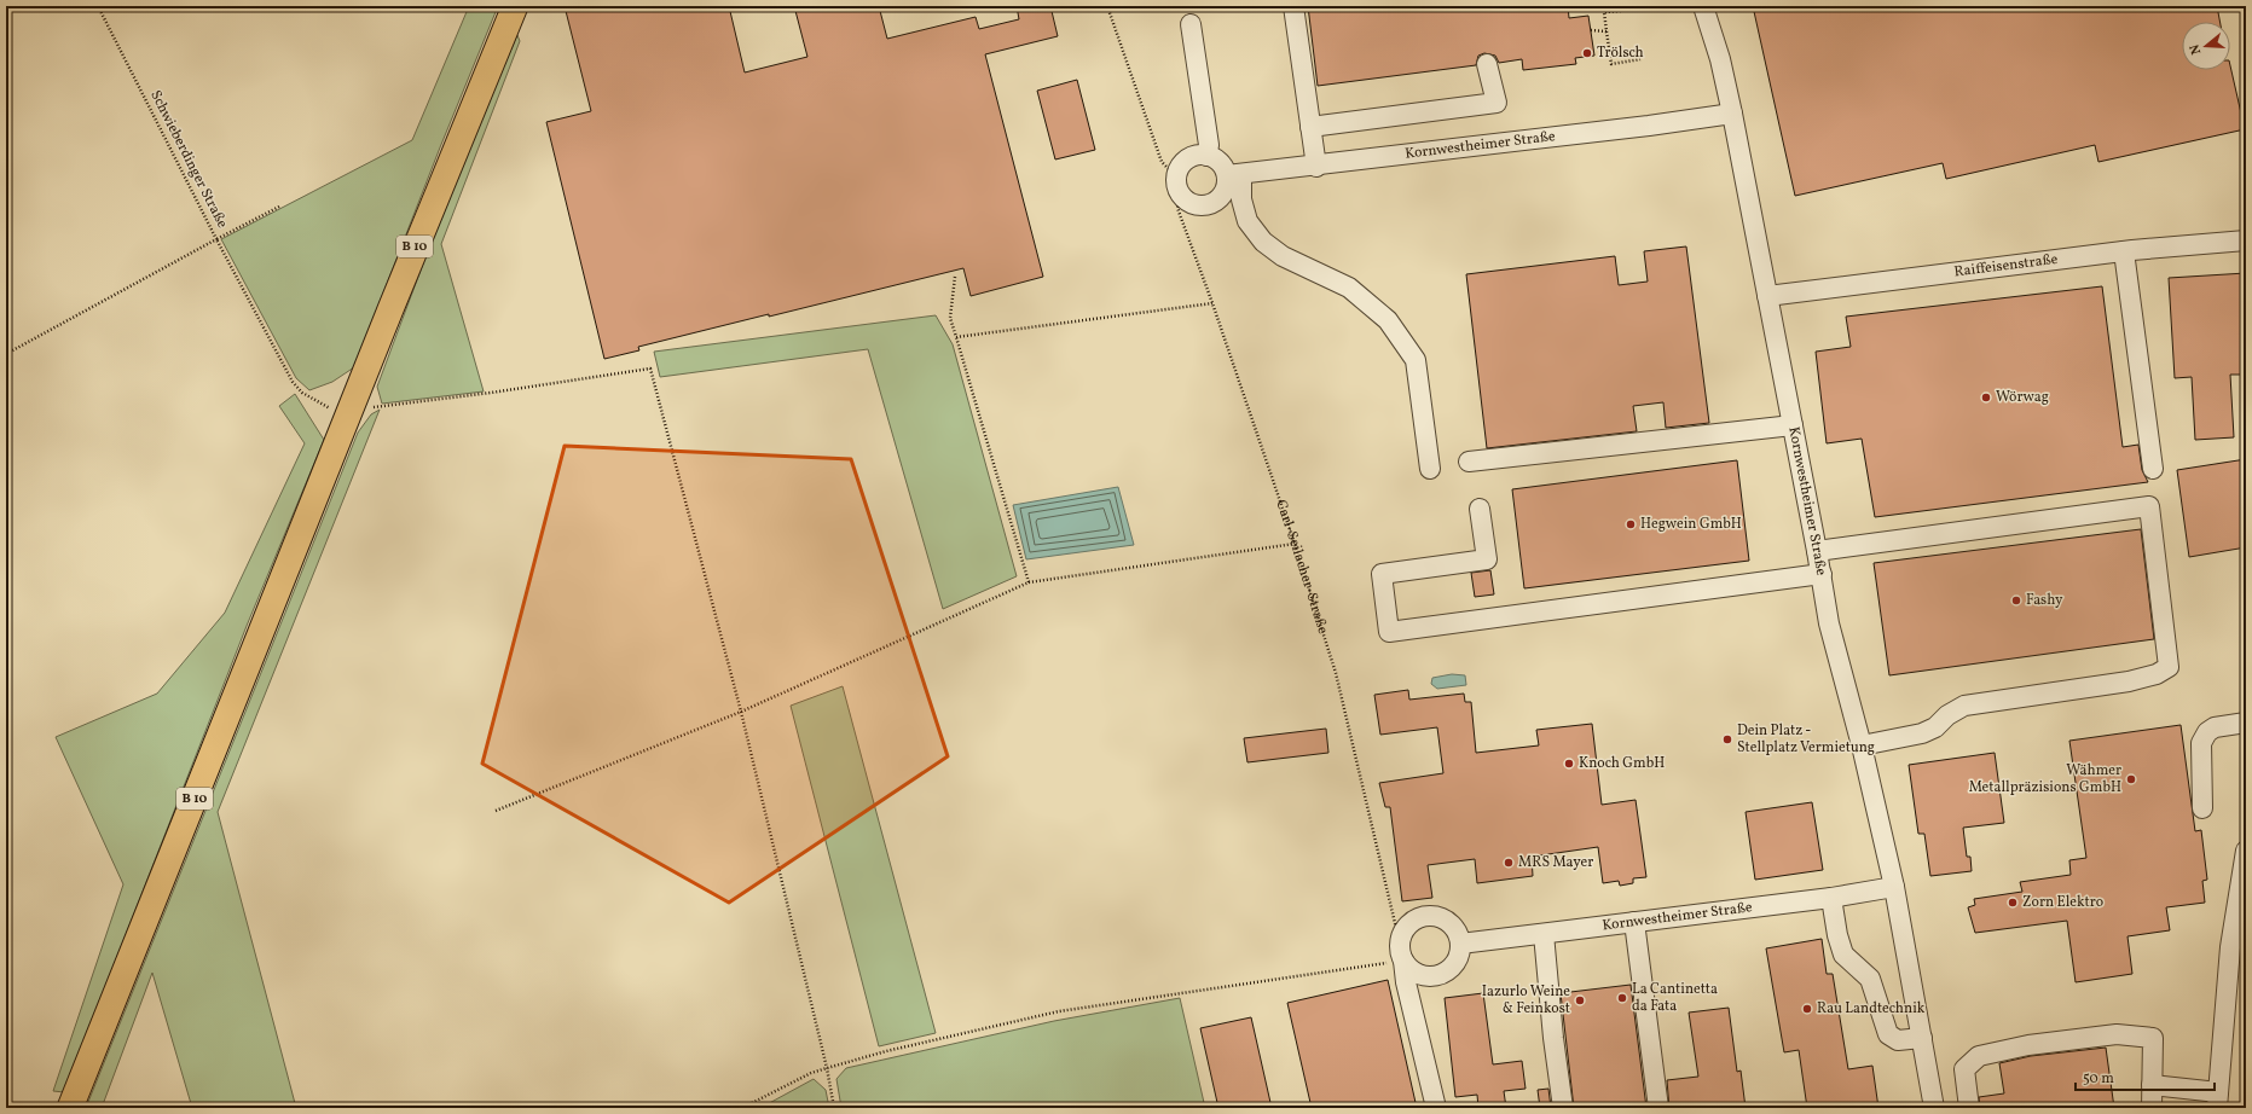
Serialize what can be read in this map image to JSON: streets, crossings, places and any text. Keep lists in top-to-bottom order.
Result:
{
  "streets": {
    "main road": ["B 10"],
    "street": ["Kornwestheimer Straße", "Raiffeisenstraße"],
    "path": ["Schwieberdinger Straße", "Carl-Seilacher-Straße"]
  },
  "crossings": [
    ["Kornwestheimer Straße", "Raiffeisenstraße"],
    ["Kornwestheimer Straße", "Carl-Seilacher-Straße"]
  ],
  "places": [
    "Trölsch",
    "Wörwag",
    "Hegwein GmbH",
    "Fashy",
    "Dein Platz - Stellplatz Vermietung",
    "Knoch GmbH",
    "Wähmer Metallpräzisions GmbH",
    "MRS Mayer",
    "Zorn Elektro",
    "La Cantinetta da Fata",
    "Iazurlo Weine & Feinkost",
    "Rau Landtechnik"
  ],
  "scale_bar": "50 m",
  "north": "left"
}
